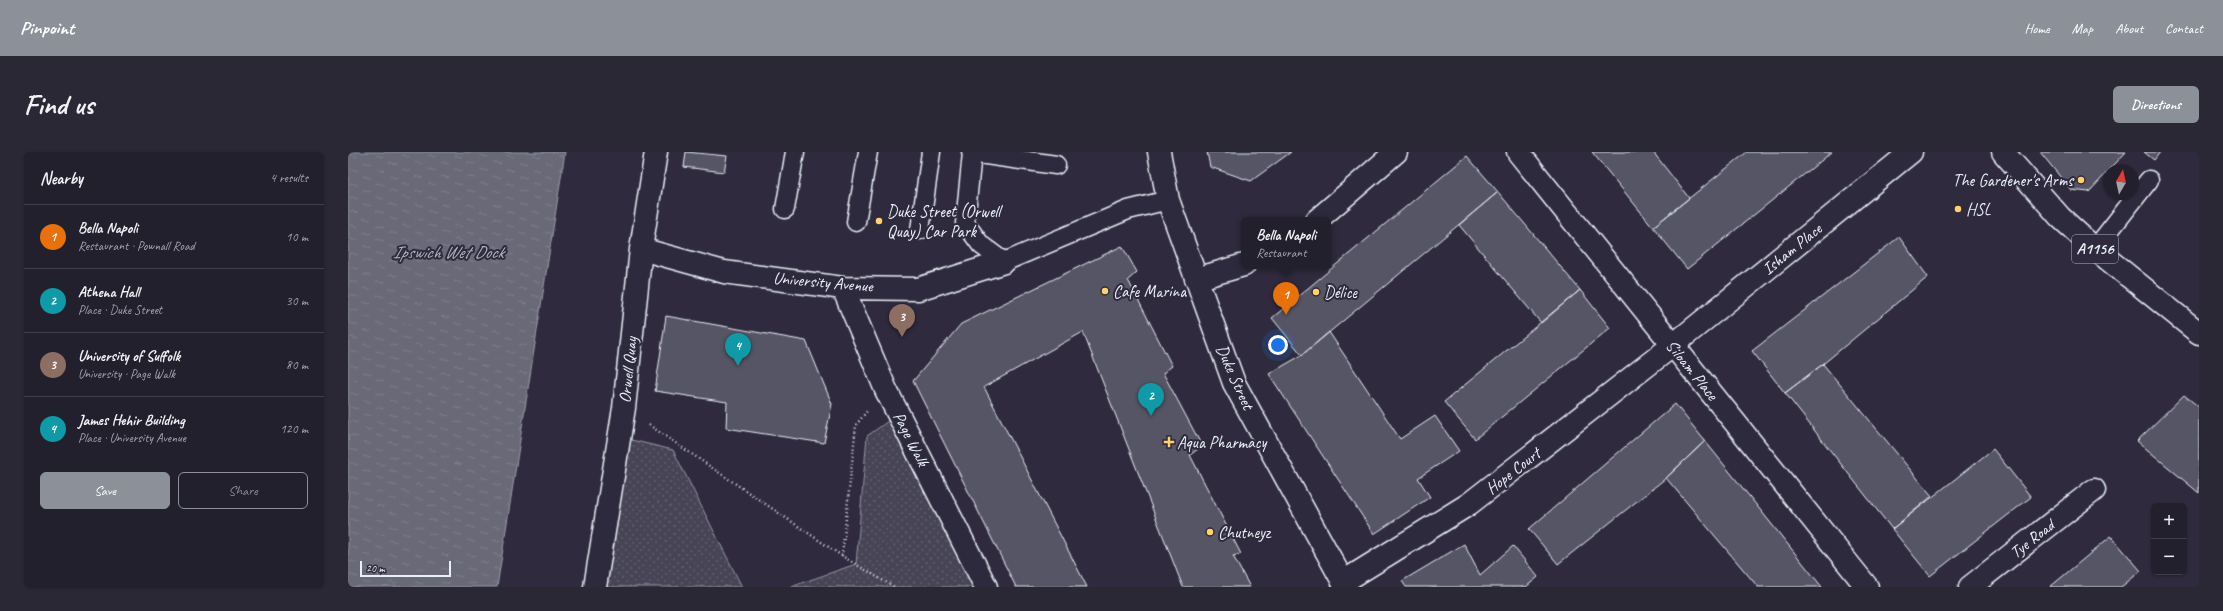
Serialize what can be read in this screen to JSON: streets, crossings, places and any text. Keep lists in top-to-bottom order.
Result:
{
  "streets": {
    "street": [
      "Isham Place",
      "A1156",
      "University Avenue",
      "Orwell Quay",
      "Siloam Place",
      "Duke Street",
      "Page Walk",
      "Hope Court",
      "Tye Road"
    ]
  },
  "crossings": [
    ["Isham Place", "Siloam Place"],
    ["Isham Place", "Hope Court"],
    ["University Avenue", "Orwell Quay"],
    ["University Avenue", "Duke Street"],
    ["University Avenue", "Page Walk"],
    ["Siloam Place", "Hope Court"],
    ["Duke Street", "Hope Court"]
  ],
  "water": ["Ipswich Wet Dock"],
  "places": {
    "other": [
      "The Gardener's Arms",
      "HSL",
      "Duke Street (Orwell Quay) Car Park",
      "Cafe Marina",
      "Délice",
      "Chutneyz"
    ],
    "health": ["Aqua Pharmacy"]
  },
  "scale_bar": "20 m",
  "north": "top",
  "page": {
    "header": "Pinpoint",
    "nav": [
      "Home",
      "Map",
      "About",
      "Contact"
    ],
    "buttons": [
      "Directions",
      ["Save", "Share"]
    ],
    "title": "Find us",
    "heading": ["Nearby", "4 results"],
    "list": [
      {
        "mark": "1",
        "name": "Bella Napoli",
        "note": "Restaurant · Pownall Road",
        "value": "10 m"
      },
      {
        "mark": "2",
        "name": "Athena Hall",
        "note": "Place · Duke Street",
        "value": "30 m"
      },
      {
        "mark": "3",
        "name": "University of Suffolk",
        "note": "University · Page Walk",
        "value": "80 m"
      },
      {
        "mark": "4",
        "name": "James Hehir Building",
        "note": "Place · University Avenue",
        "value": "120 m"
      }
    ],
    "popup": ["Bella Napoli", "Restaurant"],
    "pins": [
      "1",
      "3",
      "4",
      "2"
    ],
    "map_buttons": ["+", "−"],
    "scale": "20 m"
  }
}
